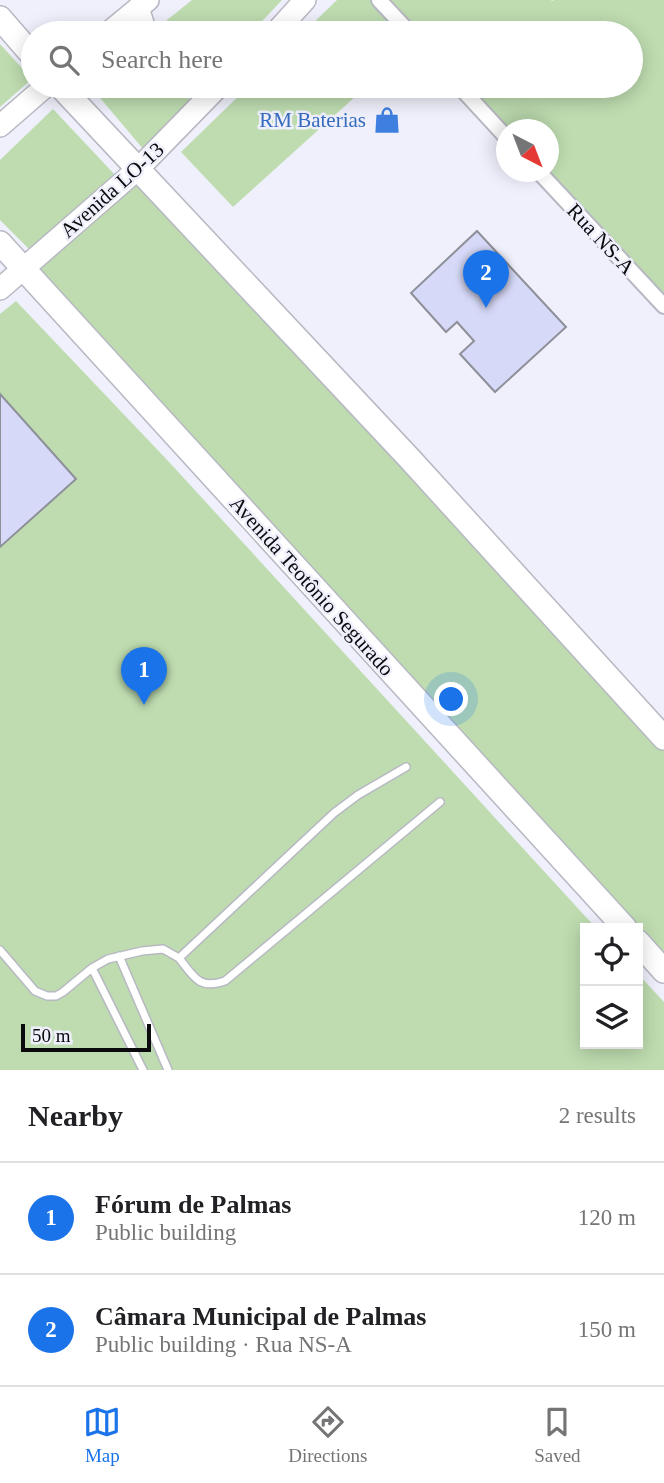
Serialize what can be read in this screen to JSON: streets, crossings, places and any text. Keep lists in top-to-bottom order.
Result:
{
  "streets": {
    "main road": ["Avenida Teotônio Segurado"],
    "street": ["Avenida LO-13", "Rua NS-A"]
  },
  "crossings": [
    ["Avenida LO-13", "Avenida Teotônio Segurado"]
  ],
  "places": {
    "shop": ["RM Baterias"]
  },
  "scale_bar": "50 m",
  "north": "bottom right",
  "page": {
    "search": "Search here",
    "pins": ["2", "1"],
    "scale": "50 m",
    "heading": ["Nearby", "2 results"],
    "list": [
      {
        "mark": "1",
        "name": "Fórum de Palmas",
        "note": "Public building",
        "value": "120 m"
      },
      {
        "mark": "2",
        "name": "Câmara Municipal de Palmas",
        "note": "Public building · Rua NS-A",
        "value": "150 m"
      }
    ],
    "nav": ["Map", "Directions", "Saved"]
  }
}
